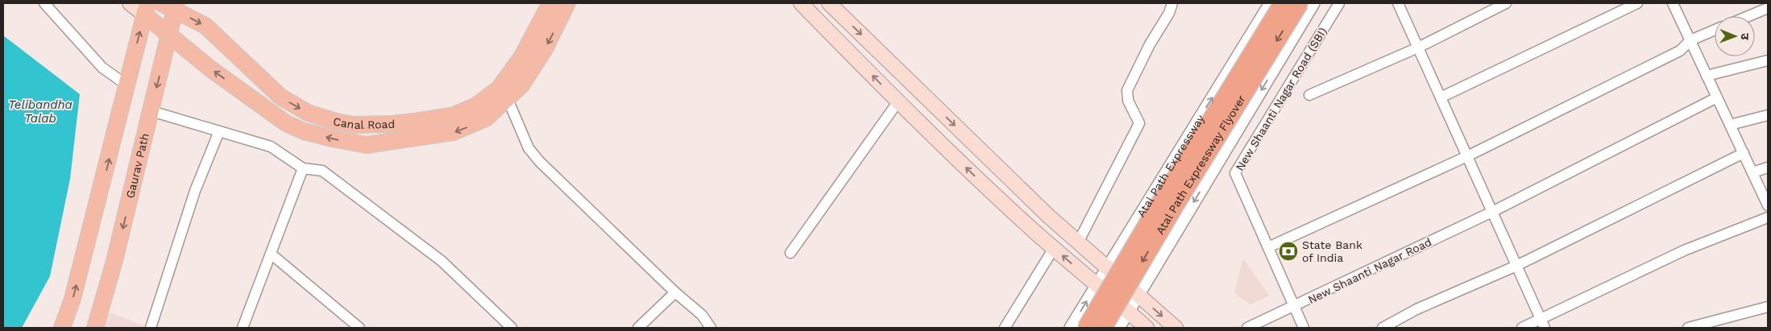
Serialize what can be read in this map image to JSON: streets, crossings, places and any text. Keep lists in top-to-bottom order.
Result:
{
  "streets": {
    "highway": ["Atal Path Expressway Flyover"],
    "main road": ["Canal Road", "Gaurav Path"],
    "street": ["New Shaanti Nagar Road (SBI)", "Atal Path Expressway", "New Shaanti Nagar Road"]
  },
  "crossings": [
    ["New Shaanti Nagar Road (SBI)", "New Shaanti Nagar Road"],
    ["Canal Road", "Gaurav Path"]
  ],
  "one_way": ["Canal Road"],
  "water": ["Telibandha Talab"],
  "places": {
    "bank": ["State Bank of India"]
  },
  "north": "right"
}
